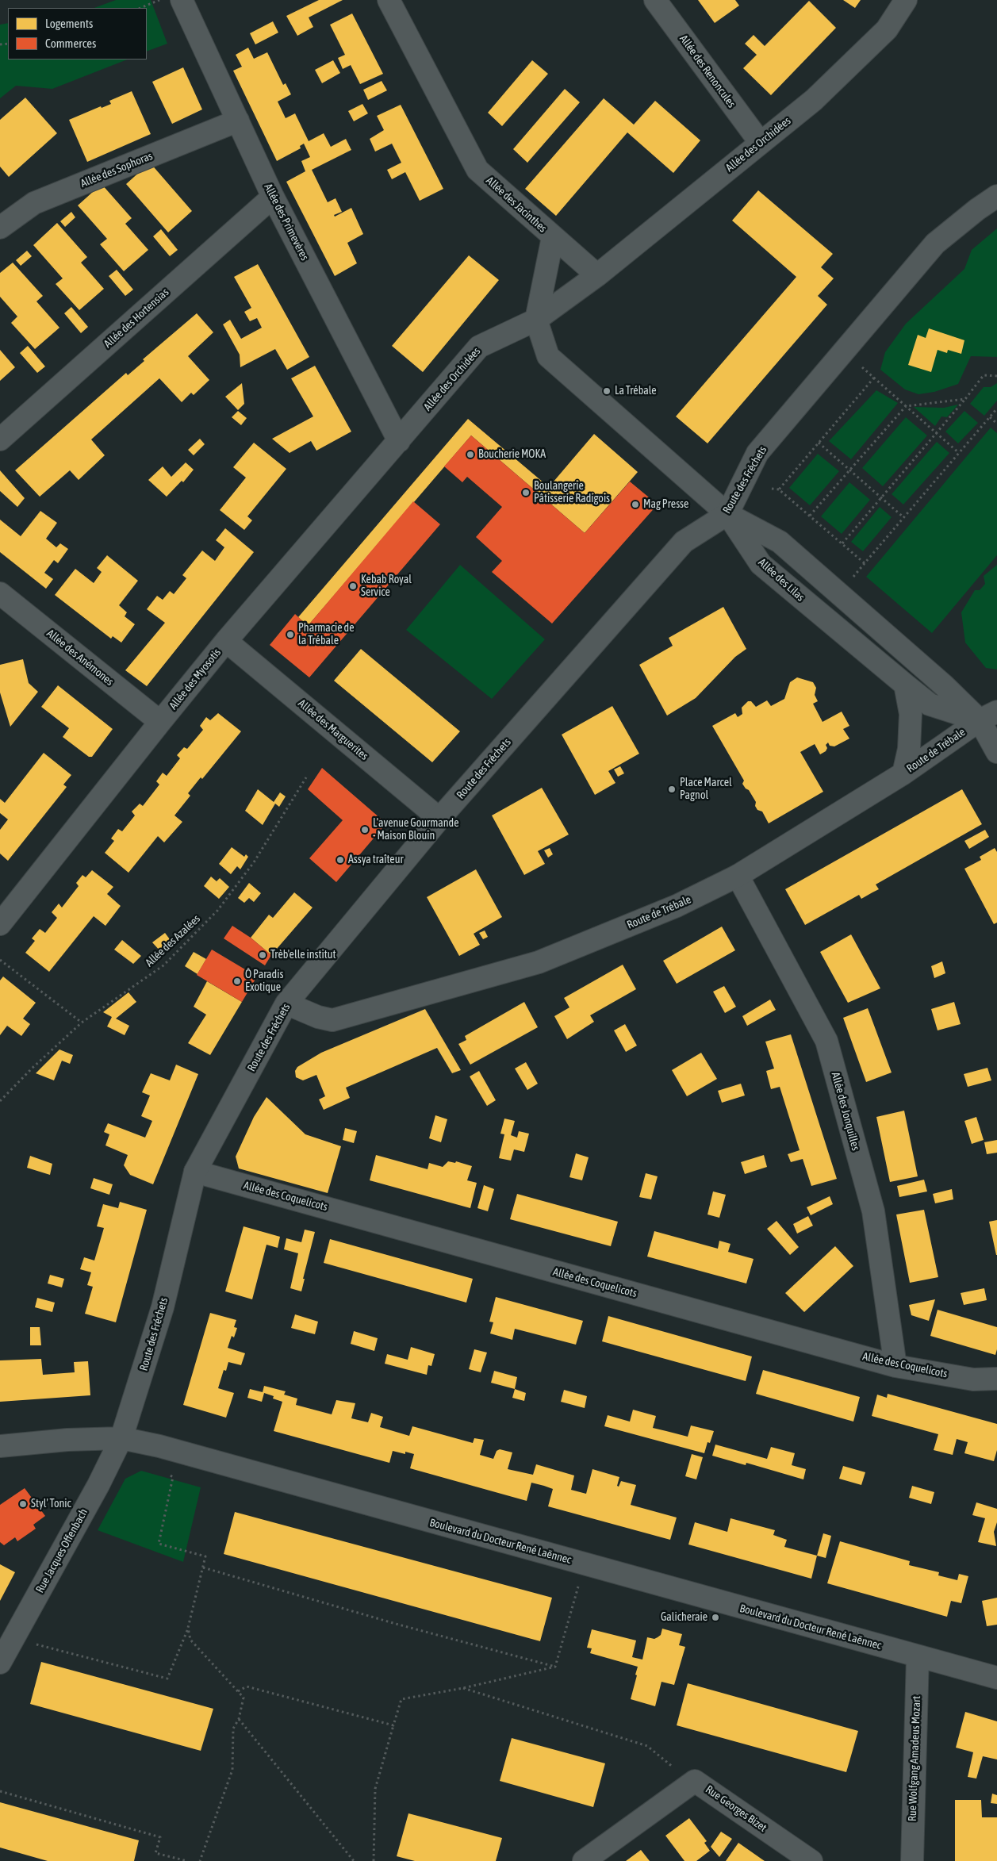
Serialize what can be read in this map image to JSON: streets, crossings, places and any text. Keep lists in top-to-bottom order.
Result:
{
  "streets": {
    "street": [
      "Allée des Renoncules",
      "Allée des Orchidées",
      "Allée des Sophoras",
      "Allée des Jacinthes",
      "Allée des Primevères",
      "Allée des Hortensias",
      "Route des Fréchets",
      "Allée des Lilas",
      "Allée des Anémones",
      "Allée des Myosotis",
      "Allée des Marguerites",
      "Route de Trébale",
      "Allée des Jonquilles",
      "Allée des Coquelicots",
      "Boulevard du Docteur René Laënnec",
      "Rue Jacques Offenbach",
      "Rue Wolfgang Amadeus Mozart",
      "Rue Georges Bizet"
    ],
    "path": ["Allée des Azalées"]
  },
  "crossings": [
    ["Allée des Renoncules", "Allée des Orchidées"],
    ["Allée des Orchidées", "Allée des Jacinthes"],
    ["Allée des Orchidées", "Allée des Primevères"],
    ["Allée des Orchidées", "Allée des Myosotis"],
    ["Allée des Sophoras", "Allée des Primevères"],
    ["Allée des Primevères", "Allée des Hortensias"],
    ["Allée des Primevères", "Allée des Myosotis"],
    ["Route des Fréchets", "Allée des Lilas"],
    ["Route des Fréchets", "Allée des Marguerites"],
    ["Route des Fréchets", "Route de Trébale"],
    ["Route des Fréchets", "Allée des Coquelicots"],
    ["Route des Fréchets", "Boulevard du Docteur René Laënnec"],
    ["Route des Fréchets", "Rue Jacques Offenbach"],
    ["Allée des Lilas", "Route de Trébale"],
    ["Allée des Anémones", "Allée des Myosotis"],
    ["Allée des Myosotis", "Allée des Marguerites"],
    ["Route de Trébale", "Allée des Jonquilles"],
    ["Allée des Jonquilles", "Allée des Coquelicots"],
    ["Boulevard du Docteur René Laënnec", "Rue Jacques Offenbach"],
    ["Boulevard du Docteur René Laënnec", "Rue Wolfgang Amadeus Mozart"]
  ],
  "places": [
    "La Trébale",
    "Boucherie MOKA",
    "Boulangerie Pâtisserie Radigois",
    "Mag Presse",
    "Kebab Royal Service",
    "Pharmacie de la Trébale",
    "Place Marcel Pagnol",
    "L'avenue Gourmande - Maison Blouin",
    "Assya traîteur",
    "Trèb'elle institut",
    "Ô Paradis Exotique",
    "Styl' Tonic",
    "Galicheraie"
  ],
  "legend": ["Logements", "Commerces"]
}
